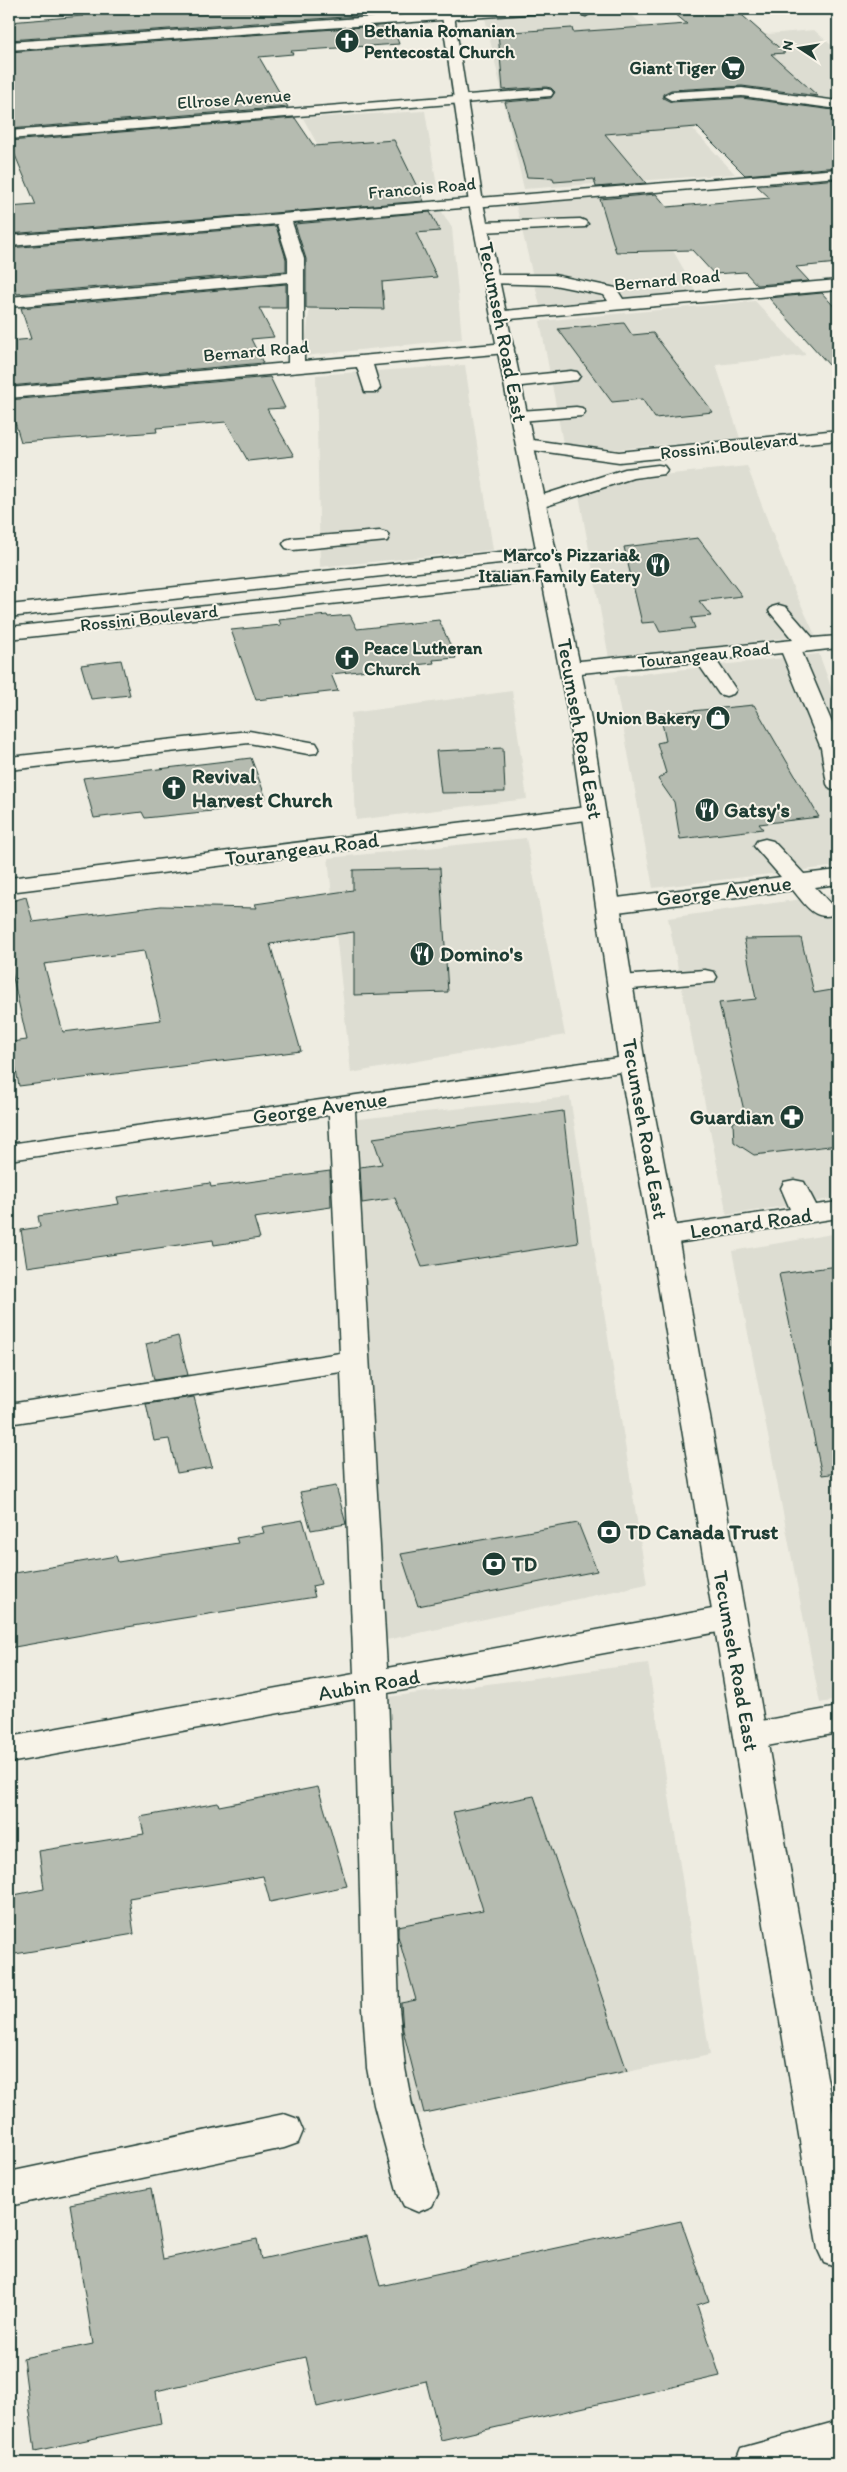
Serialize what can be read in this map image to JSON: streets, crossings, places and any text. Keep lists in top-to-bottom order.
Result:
{
  "streets": {
    "street": [
      "Ellrose Avenue",
      "Francois Road",
      "Bernard Road",
      "Tecumseh Road East",
      "Rossini Boulevard",
      "Tourangeau Road",
      "George Avenue",
      "Leonard Road",
      "Aubin Road"
    ]
  },
  "crossings": [
    ["Ellrose Avenue", "Tecumseh Road East"],
    ["Francois Road", "Tecumseh Road East"],
    ["Bernard Road", "Tecumseh Road East"],
    ["Tecumseh Road East", "Rossini Boulevard"],
    ["Tecumseh Road East", "Tourangeau Road"],
    ["Tecumseh Road East", "George Avenue"],
    ["Tecumseh Road East", "Leonard Road"],
    ["Tecumseh Road East", "Aubin Road"]
  ],
  "places": {
    "church": ["Bethania Romanian Pentecostal Church", "Peace Lutheran Church", "Revival Harvest Church"],
    "supermarket": ["Giant Tiger"],
    "restaurant": ["Marco's Pizzaria& Italian Family Eatery", "Gatsy's", "Domino's"],
    "shop": ["Union Bakery"],
    "pharmacy": ["Guardian"],
    "bank": ["TD Canada Trust", "TD"]
  },
  "north": "left"
}
